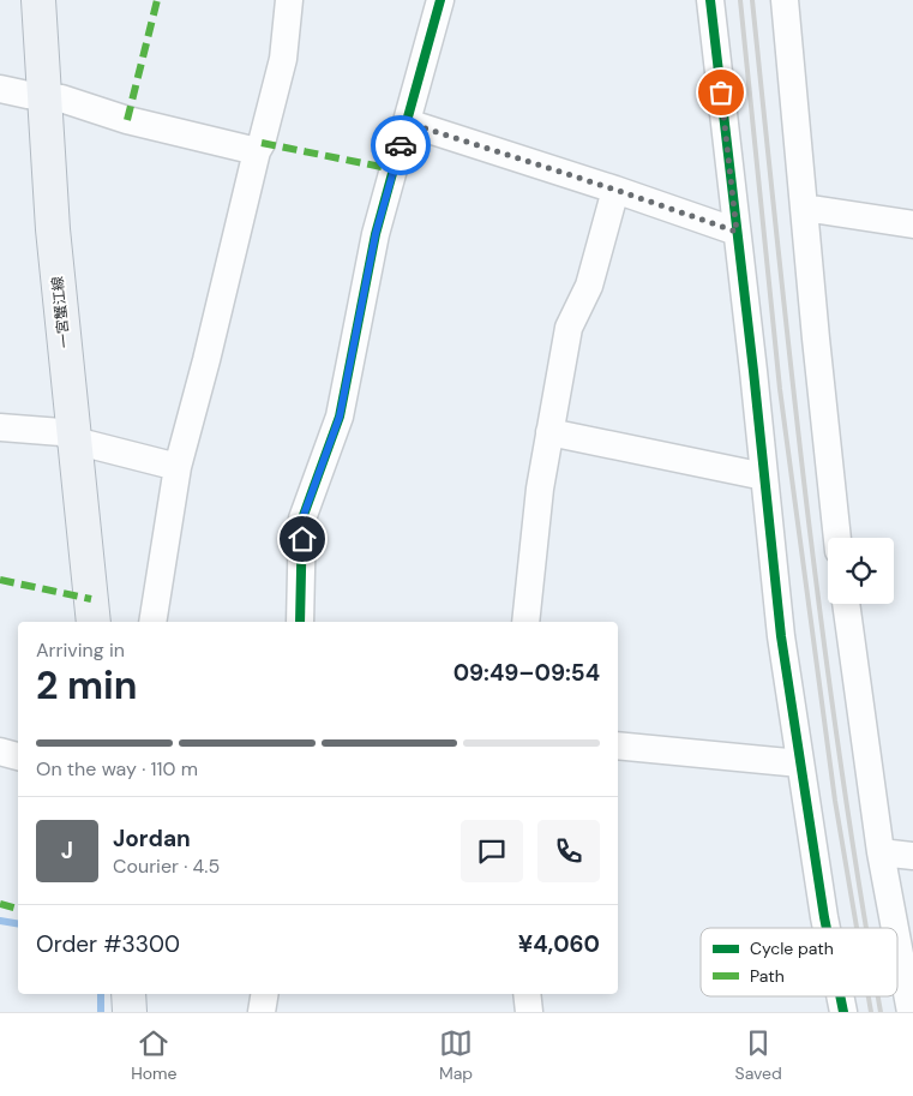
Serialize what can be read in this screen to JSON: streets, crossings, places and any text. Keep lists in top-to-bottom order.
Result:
{
  "streets": {
    "main road": ["一宮蟹江線"]
  },
  "legend": ["Cycle path", "Path"],
  "page": {
    "heading": ["2 min", "Arriving in", "09:49–09:54"],
    "panel": [
      "Jordan",
      "Courier · 4.5",
      "Order #3300",
      "¥4,060"
    ],
    "bar": "On the way · 110 m",
    "round": "J",
    "tabs": ["Home", "Map", "Saved"]
  }
}
